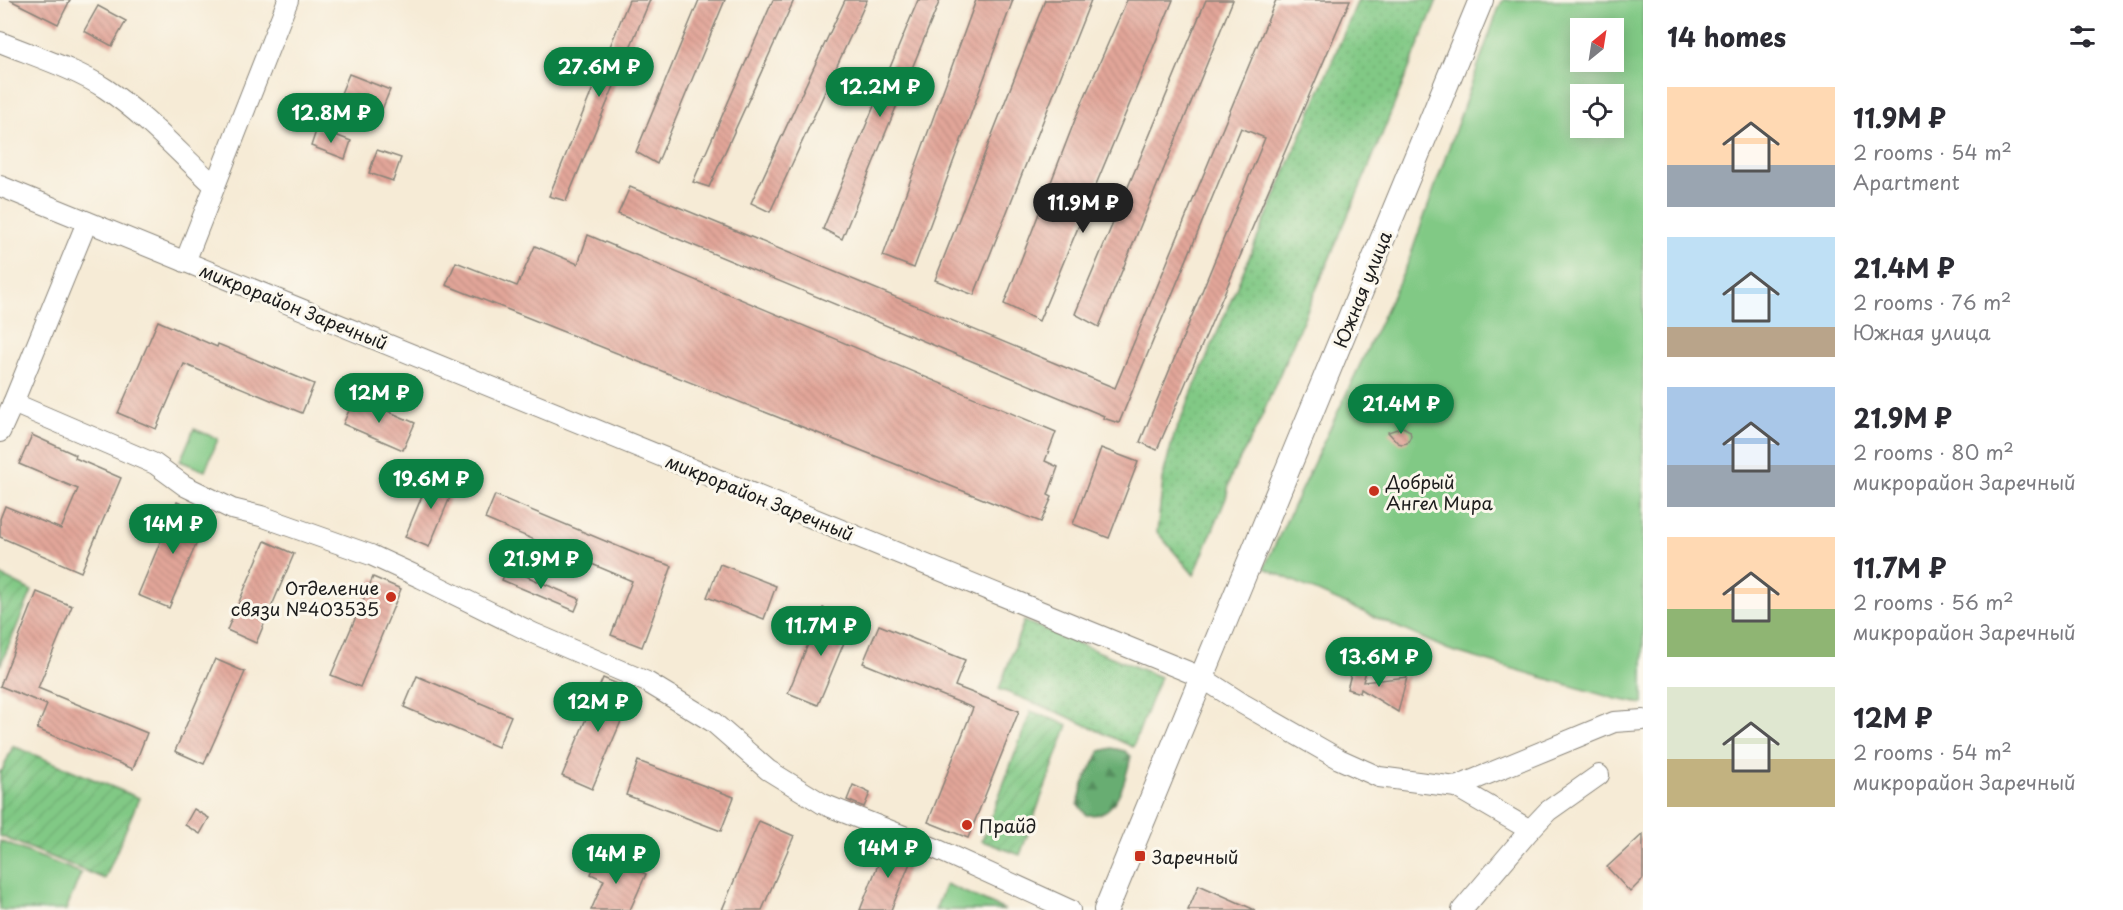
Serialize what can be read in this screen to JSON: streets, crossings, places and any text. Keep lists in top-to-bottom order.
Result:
{
  "streets": {
    "main road": ["Южная улица"],
    "street": ["микрорайон Заречный"]
  },
  "crossings": [
    ["Южная улица", "микрорайон Заречный"]
  ],
  "places": {
    "other": ["Добрый Ангел Мира", "Отделение связи №403535", "Прайд"],
    "transit": ["Заречный"]
  },
  "north": "top right",
  "page": {
    "heading": "14 homes",
    "price": [
      "27.6M ₽",
      "12.2M ₽",
      "12.8M ₽",
      "11.9M ₽",
      "12M ₽",
      "21.4M ₽",
      "19.6M ₽",
      "14M ₽",
      "21.9M ₽",
      "11.7M ₽",
      "13.6M ₽",
      "12M ₽",
      "14M ₽",
      "14M ₽"
    ],
    "list": [
      {
        "name": "11.9M ₽",
        "note": "2 rooms · 54 m² · Apartment"
      },
      {
        "name": "21.4M ₽",
        "note": "2 rooms · 76 m² · Южная улица"
      },
      {
        "name": "21.9M ₽",
        "note": "2 rooms · 80 m² · микрорайон Заречный"
      },
      {
        "name": "11.7M ₽",
        "note": "2 rooms · 56 m² · микрорайон Заречный"
      },
      {
        "name": "12M ₽",
        "note": "2 rooms · 54 m² · микрорайон Заречный"
      }
    ]
  }
}
